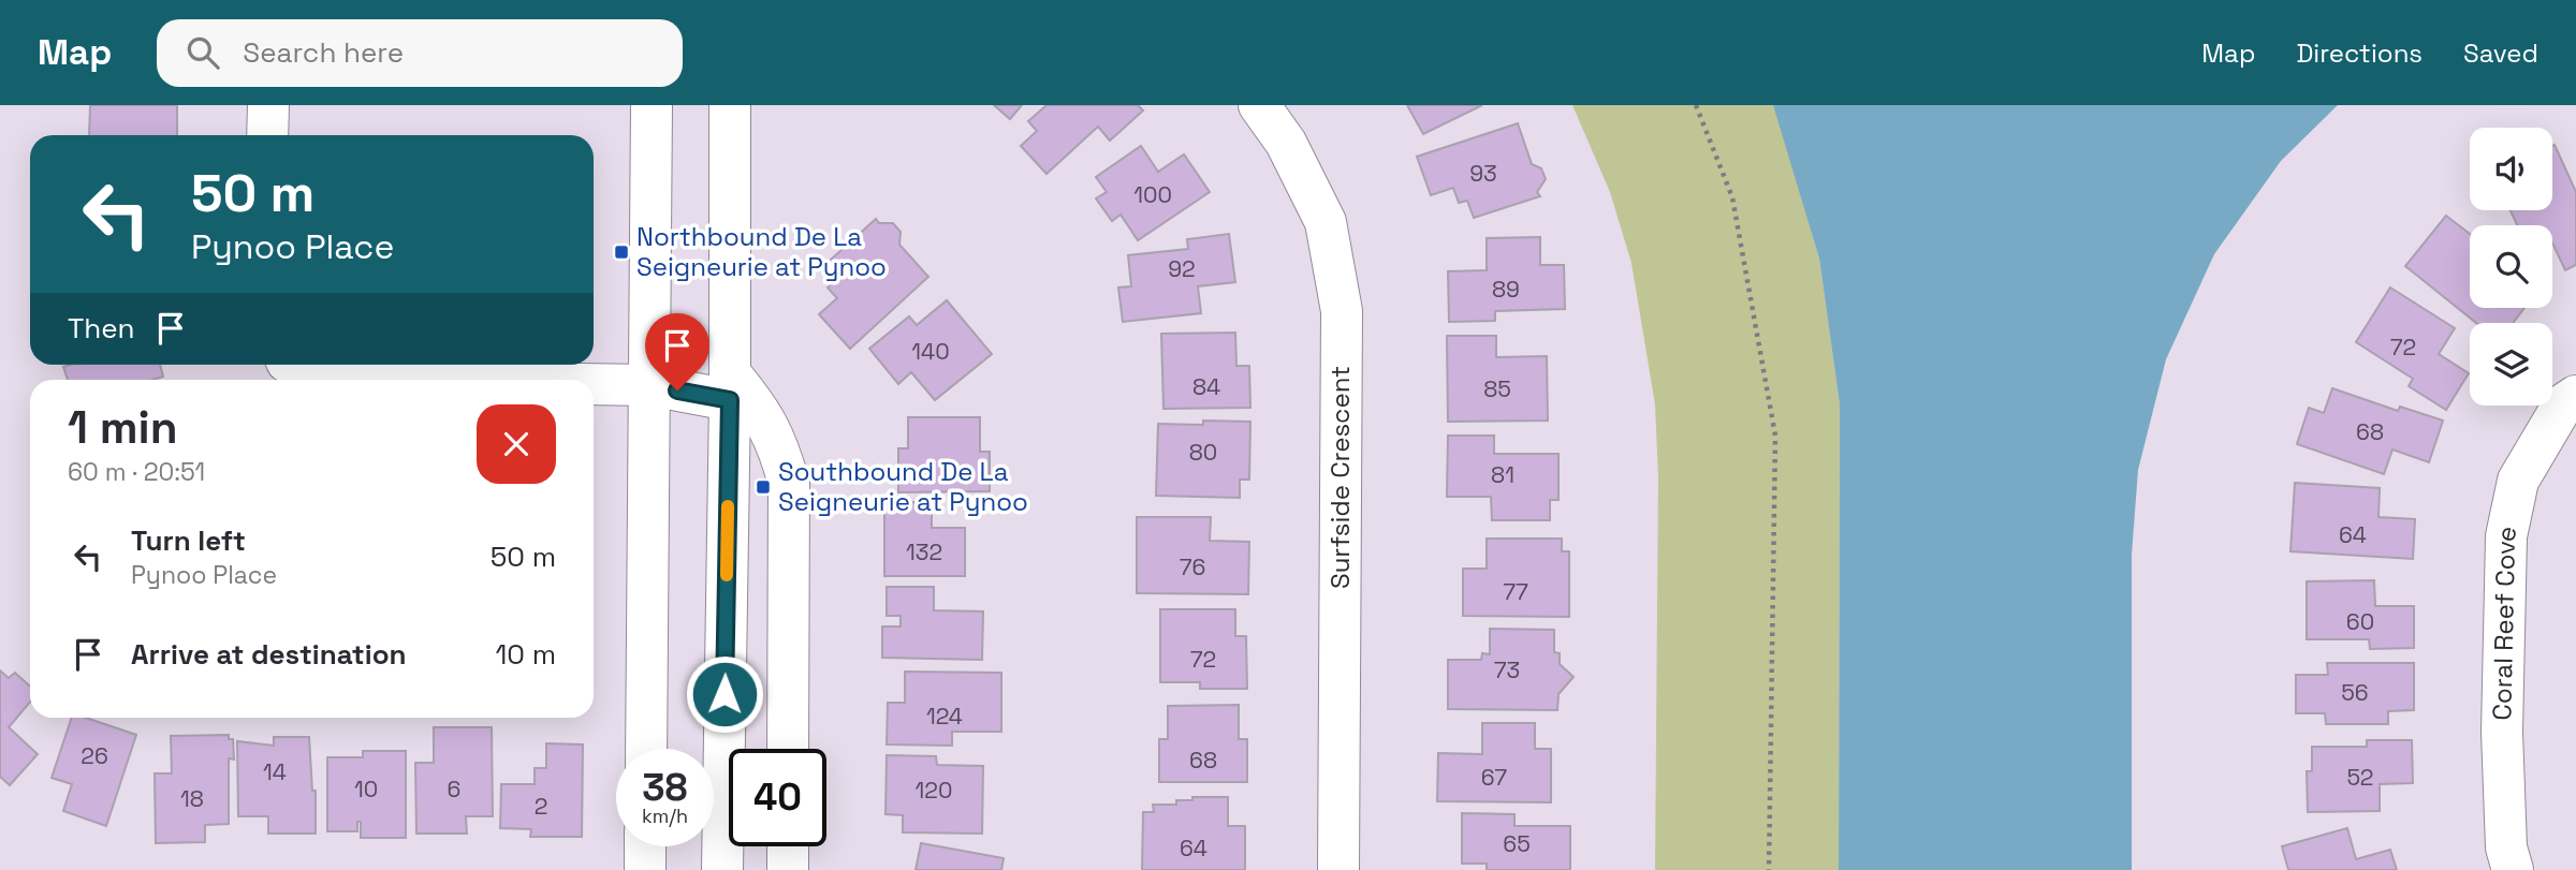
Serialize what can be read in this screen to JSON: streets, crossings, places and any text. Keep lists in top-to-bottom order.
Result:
{
  "streets": {
    "street": ["Surfside Crescent", "Coral Reef Cove"]
  },
  "places": {
    "transit": ["Northbound De La Seigneurie at Pynoo", "Southbound De La Seigneurie at Pynoo"]
  },
  "house_numbers": [
    "93",
    "100",
    "92",
    "89",
    "72",
    "140",
    "84",
    "85",
    "68",
    "80",
    "81",
    "64",
    "132",
    "76",
    "77",
    "60",
    "72",
    "73",
    "56",
    "124",
    "26",
    "68",
    "14",
    "67",
    "52",
    "10",
    "6",
    "120",
    "18",
    "2",
    "65",
    "64"
  ],
  "page": {
    "header": "Map",
    "search": "Search here",
    "nav": ["Map", "Directions", "Saved"],
    "turn": ["50 m", "Pynoo Place"],
    "then": "Then",
    "heading": ["1 min", "60 m · 20:51"],
    "list": [
      {
        "name": "Turn left",
        "note": "Pynoo Place",
        "value": "50 m"
      },
      {
        "name": "Arrive at destination",
        "value": "10 m"
      }
    ],
    "speed": "38 km/h",
    "limit": "40"
  }
}
